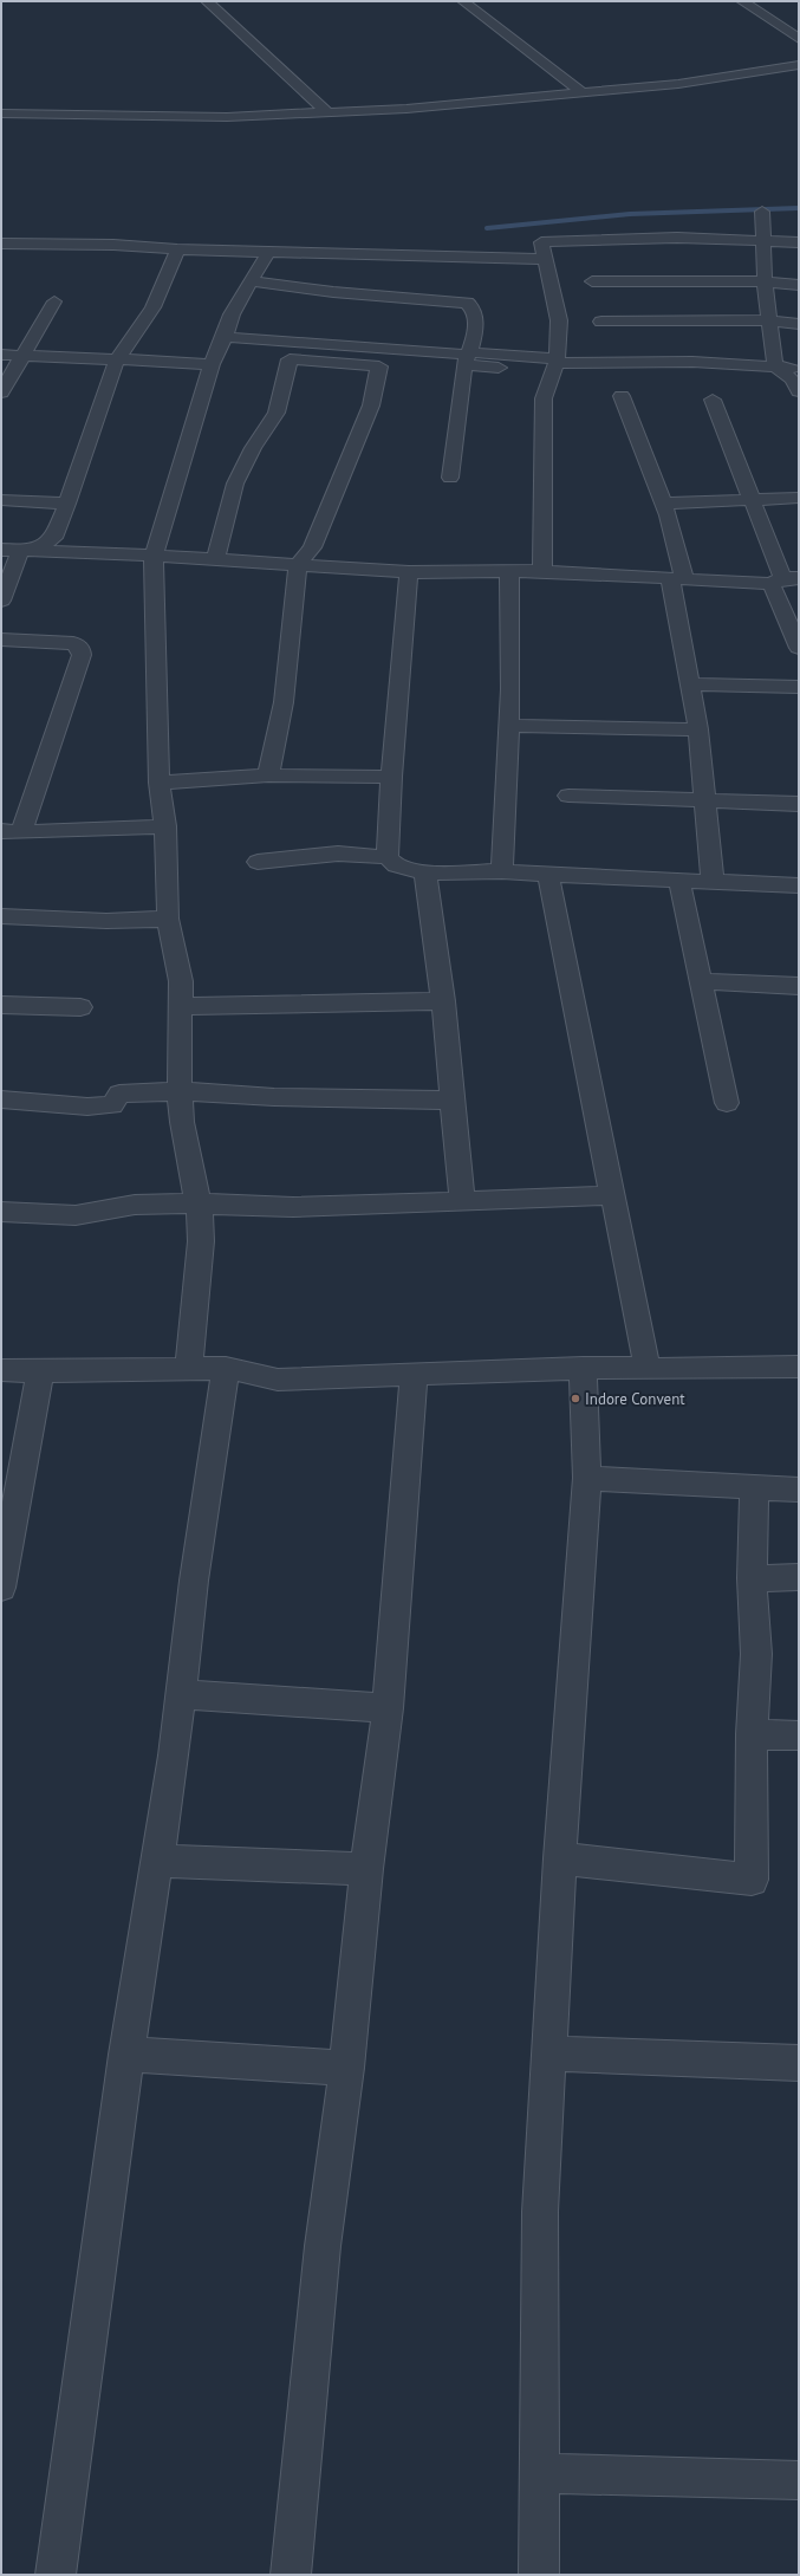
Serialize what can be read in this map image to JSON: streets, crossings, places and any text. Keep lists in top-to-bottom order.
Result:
{
  "places": ["Indore Convent"]
}
